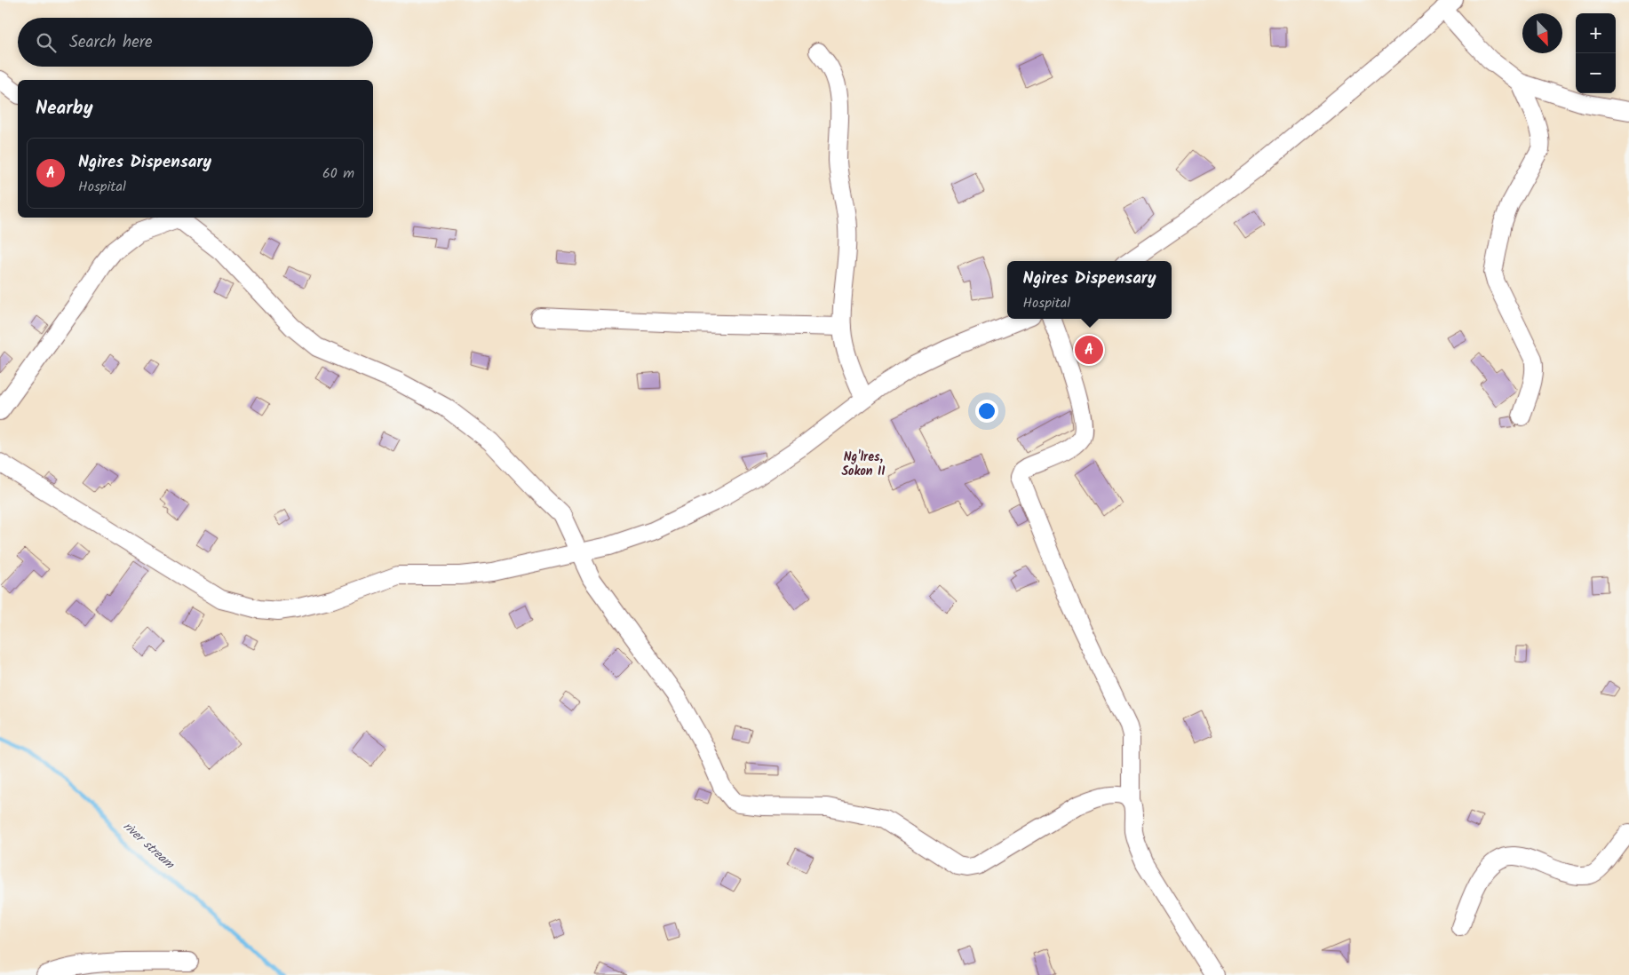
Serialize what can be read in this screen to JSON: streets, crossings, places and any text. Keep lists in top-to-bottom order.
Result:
{
  "districts": ["Ng'lres, Sokon II"],
  "water": ["river stream"],
  "north": "bottom right",
  "page": {
    "map_buttons": ["+", "−"],
    "search": "Search here",
    "heading": "Nearby",
    "list": [
      {
        "mark": "A",
        "name": "Ngires Dispensary",
        "note": "Hospital",
        "value": "60 m"
      }
    ],
    "popup": ["Ngires Dispensary", "Hospital"],
    "pins": "A"
  }
}
